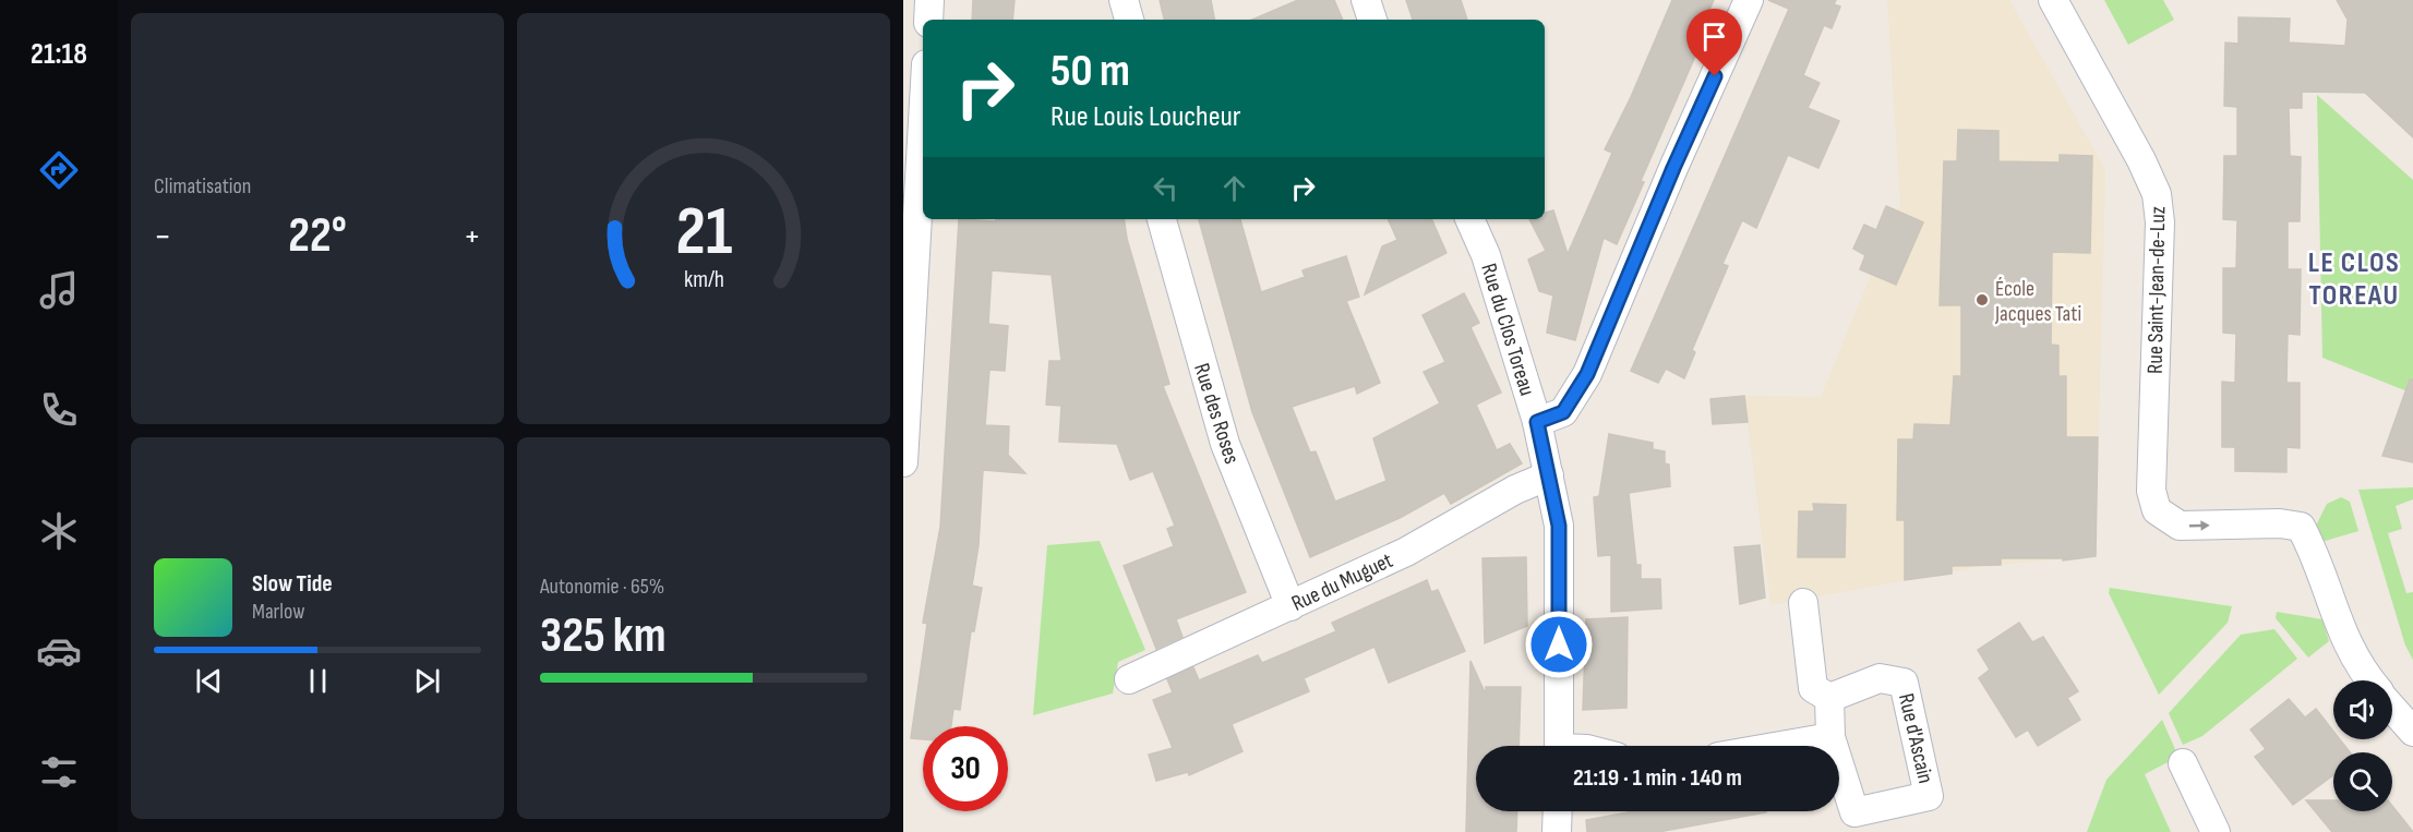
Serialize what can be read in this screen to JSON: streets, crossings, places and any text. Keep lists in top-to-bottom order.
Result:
{
  "streets": {
    "street": [
      "Rue Saint-Jean-de-Luz",
      "Rue du Clos Toreau",
      "Rue des Roses",
      "Rue du Muguet",
      "Rue d'Ascain"
    ]
  },
  "crossings": [
    ["Rue du Clos Toreau", "Rue du Muguet"],
    ["Rue des Roses", "Rue du Muguet"]
  ],
  "one_way": ["Rue Saint-Jean-de-Luz"],
  "districts": ["LE CLOS TOREAU"],
  "places": ["École Jacques Tati"],
  "page": {
    "tabs": "21:18",
    "tile": [
      "Climatisation",
      ["Autonomie · 65%", "325 km"]
    ],
    "turn": ["50 m", "Rue Louis Loucheur"],
    "heat": ["−", "22°", "+"],
    "song": ["Slow Tide", "Marlow"],
    "limit": "30",
    "trip": "21:19 · 1 min · 140 m",
    "gauge": ["21", "km/h"]
  }
}
